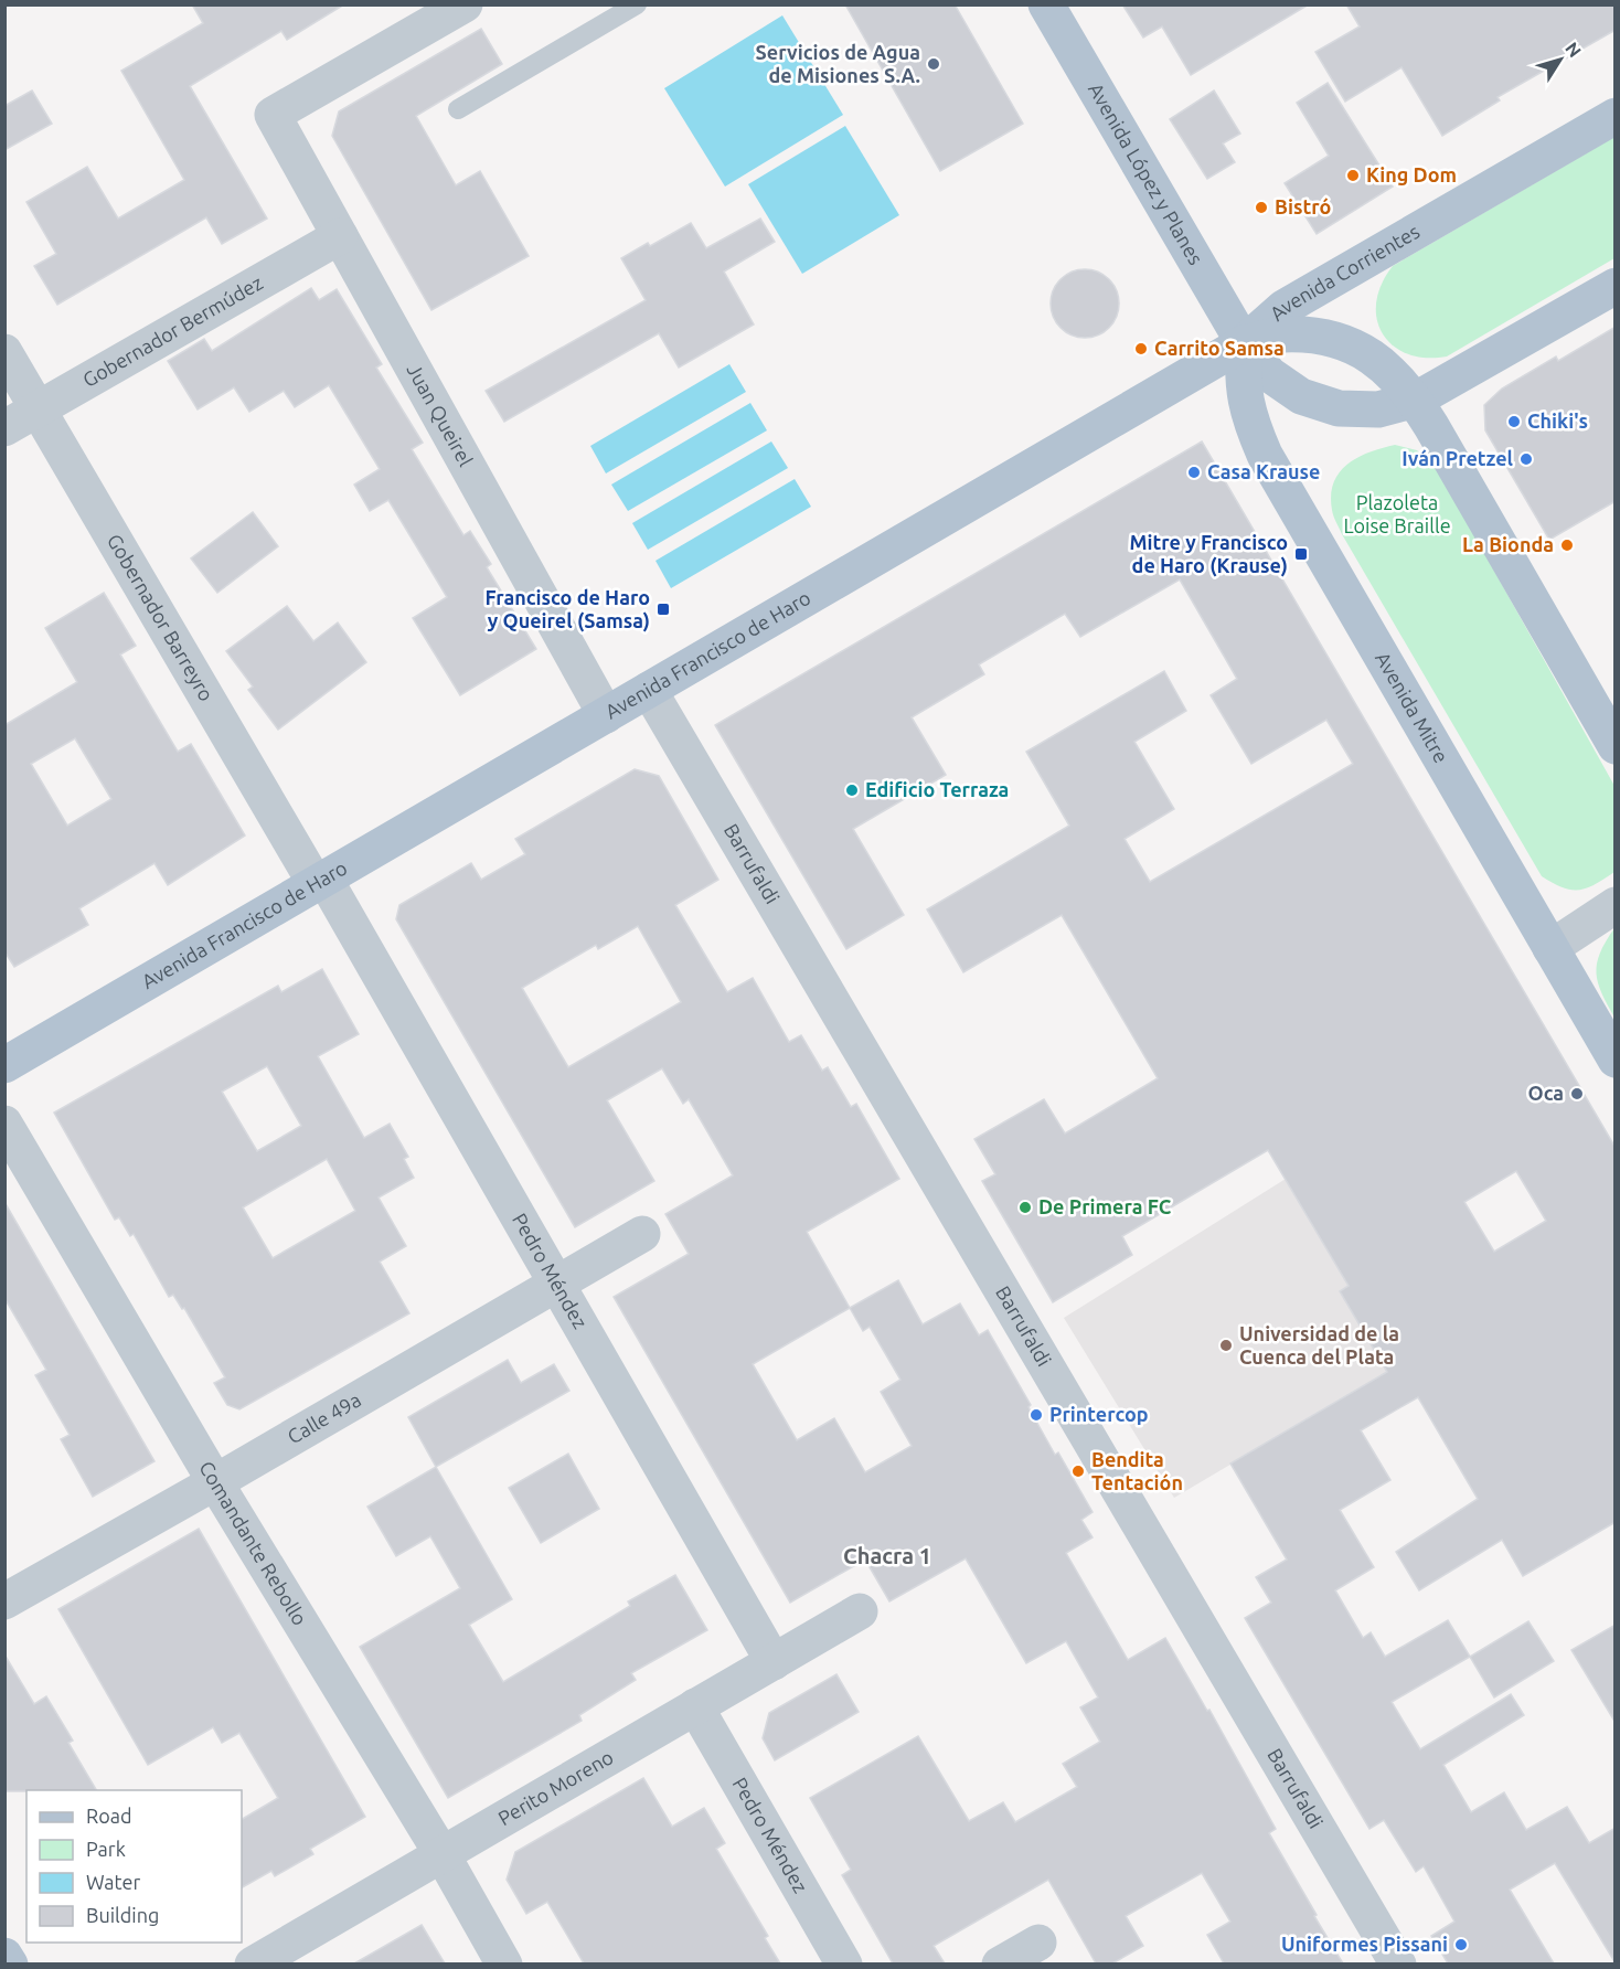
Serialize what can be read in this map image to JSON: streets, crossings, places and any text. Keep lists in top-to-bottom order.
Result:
{
  "streets": {
    "main road": [
      "Avenida López y Planes",
      "Avenida Corrientes",
      "Avenida Francisco de Haro",
      "Avenida Mitre"
    ],
    "street": [
      "Gobernador Bermúdez",
      "Juan Queirel",
      "Gobernador Barreyro",
      "Barrufaldi",
      "Pedro Méndez",
      "Calle 49a",
      "Comandante Rebollo",
      "Perito Moreno"
    ]
  },
  "crossings": [
    ["Avenida López y Planes", "Avenida Corrientes"],
    ["Avenida López y Planes", "Avenida Francisco de Haro"],
    ["Avenida López y Planes", "Avenida Mitre"],
    ["Avenida Corrientes", "Avenida Francisco de Haro"],
    ["Avenida Corrientes", "Avenida Mitre"],
    ["Gobernador Bermúdez", "Juan Queirel"],
    ["Gobernador Bermúdez", "Gobernador Barreyro"],
    ["Juan Queirel", "Avenida Francisco de Haro"],
    ["Gobernador Barreyro", "Avenida Francisco de Haro"],
    ["Gobernador Barreyro", "Pedro Méndez"],
    ["Avenida Francisco de Haro", "Avenida Mitre"],
    ["Avenida Francisco de Haro", "Barrufaldi"],
    ["Avenida Francisco de Haro", "Pedro Méndez"],
    ["Pedro Méndez", "Calle 49a"],
    ["Pedro Méndez", "Perito Moreno"],
    ["Calle 49a", "Comandante Rebollo"],
    ["Comandante Rebollo", "Perito Moreno"]
  ],
  "districts": ["Chacra 1"],
  "parks": ["Plazoleta Loise Braille"],
  "places": {
    "other": [
      "Servicios de Agua de Misiones S.A.",
      "King Dom",
      "Bistró",
      "Carrito Samsa",
      "Chiki's",
      "Iván Pretzel",
      "Casa Krause",
      "La Bionda",
      "Edificio Terraza",
      "Oca",
      "De Primera FC",
      "Universidad de la Cuenca del Plata",
      "Printercop",
      "Bendita Tentación",
      "Uniformes Pissani"
    ],
    "transit": ["Mitre y Francisco de Haro (Krause)", "Francisco de Haro y Queirel (Samsa)"]
  },
  "legend": [
    "Road",
    "Park",
    "Water",
    "Building"
  ],
  "north": "top right"
}
